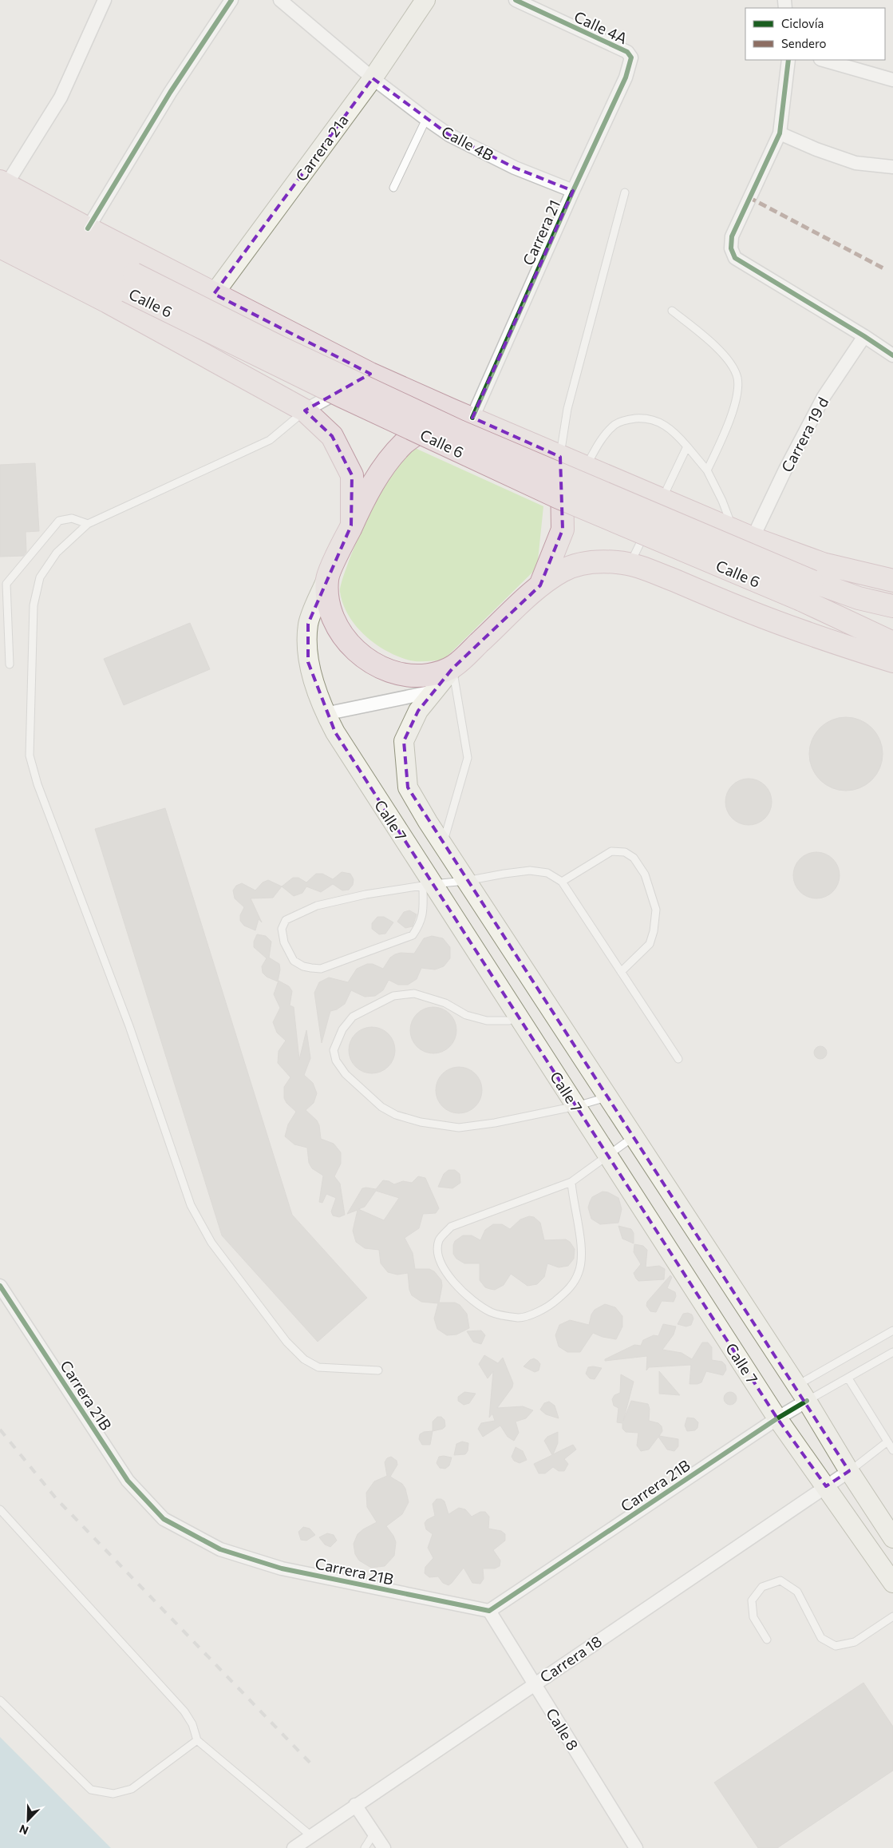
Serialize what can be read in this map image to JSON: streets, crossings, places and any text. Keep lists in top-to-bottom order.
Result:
{
  "streets": {
    "highway": ["Calle 6"],
    "main road": ["Carrera 21a", "Calle 7"],
    "street": [
      "Calle 4A",
      "Calle 4B",
      "Carrera 21",
      "Carrera 19 d",
      "Carrera 21B",
      "Carrera 18",
      "Calle 8"
    ]
  },
  "crossings": [
    ["Calle 4A", "Carrera 21"],
    ["Calle 4B", "Carrera 21a"],
    ["Calle 4B", "Carrera 21"],
    ["Calle 7", "Carrera 21B"],
    ["Calle 7", "Carrera 18"],
    ["Carrera 21B", "Calle 8"],
    ["Carrera 18", "Calle 8"]
  ],
  "legend": ["Ciclovía", "Sendero"],
  "north": "bottom left"
}
